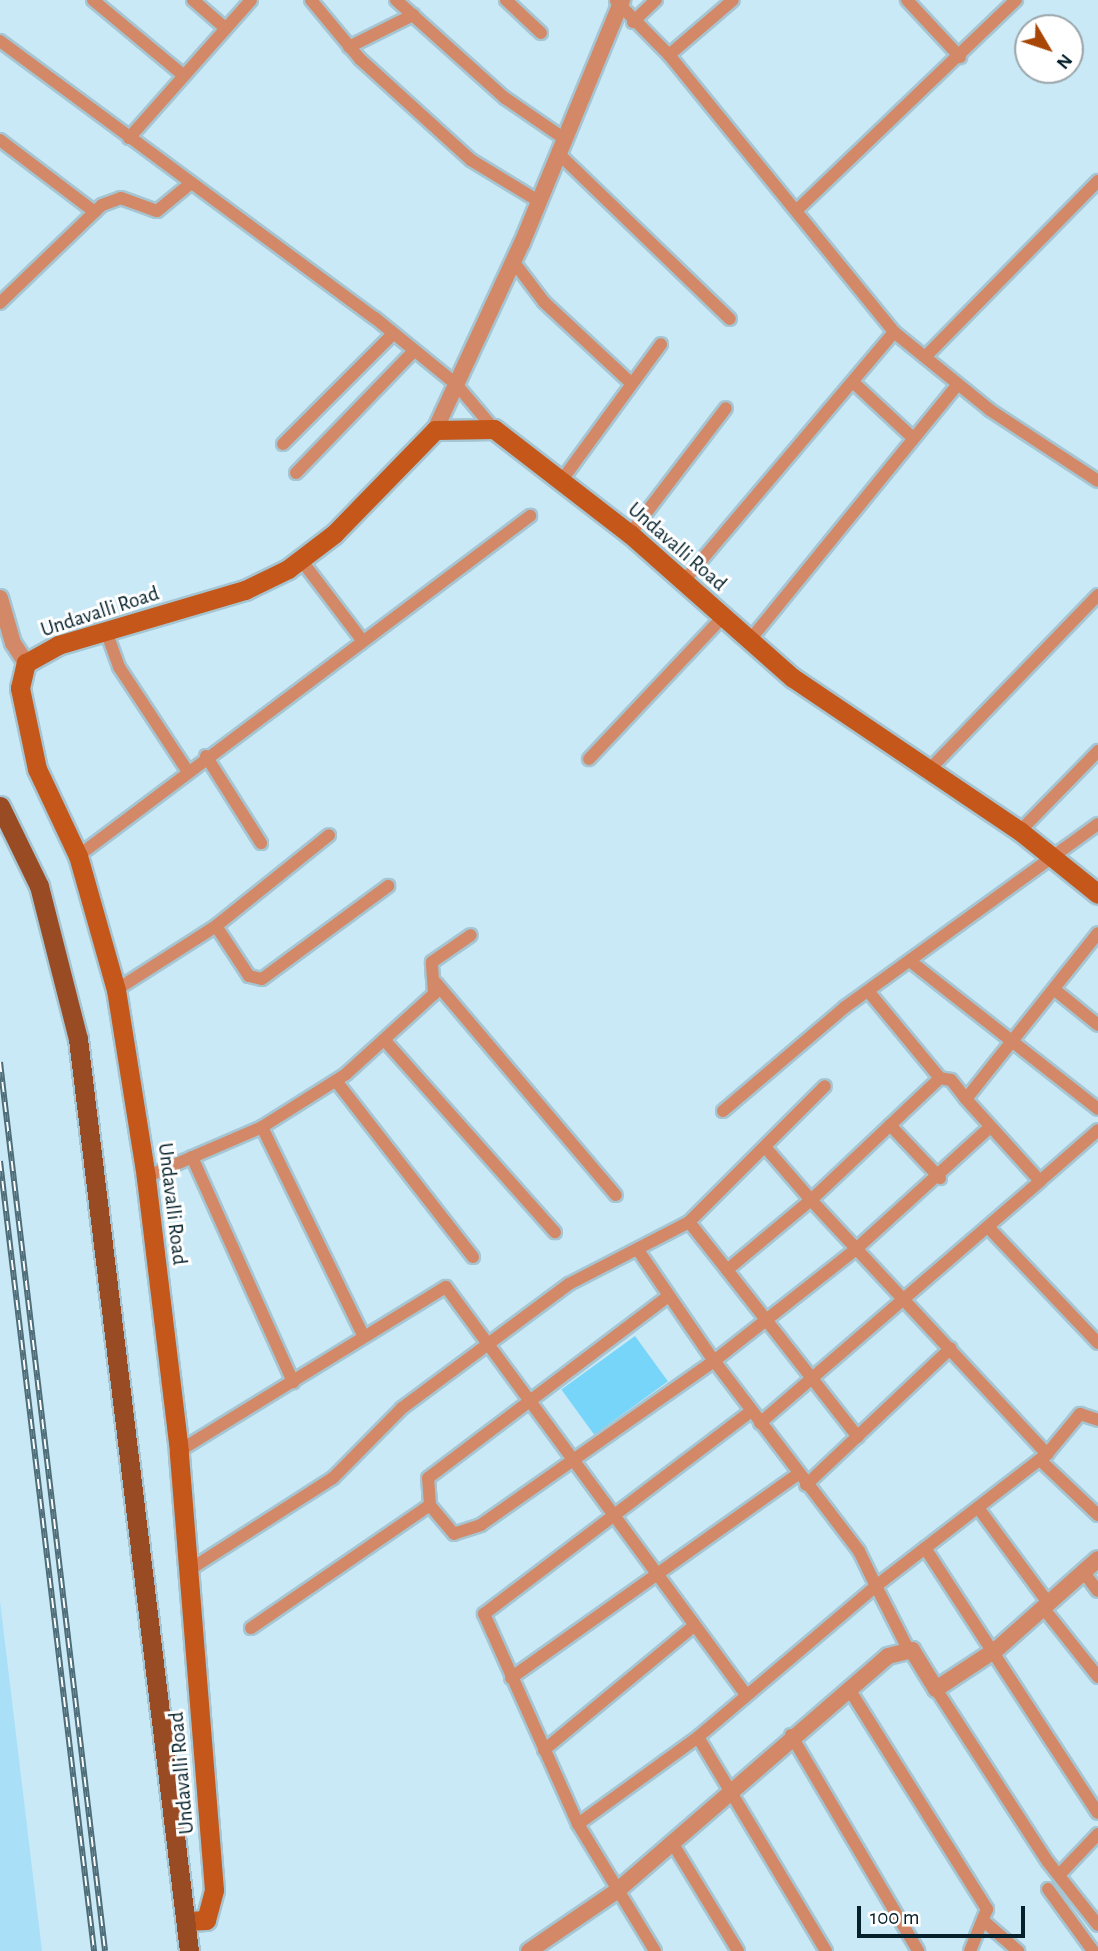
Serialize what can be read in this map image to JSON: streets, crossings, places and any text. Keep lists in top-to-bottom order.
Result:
{
  "streets": {
    "main road": ["Undavalli Road"]
  },
  "scale_bar": "100 m",
  "north": "bottom right"
}
